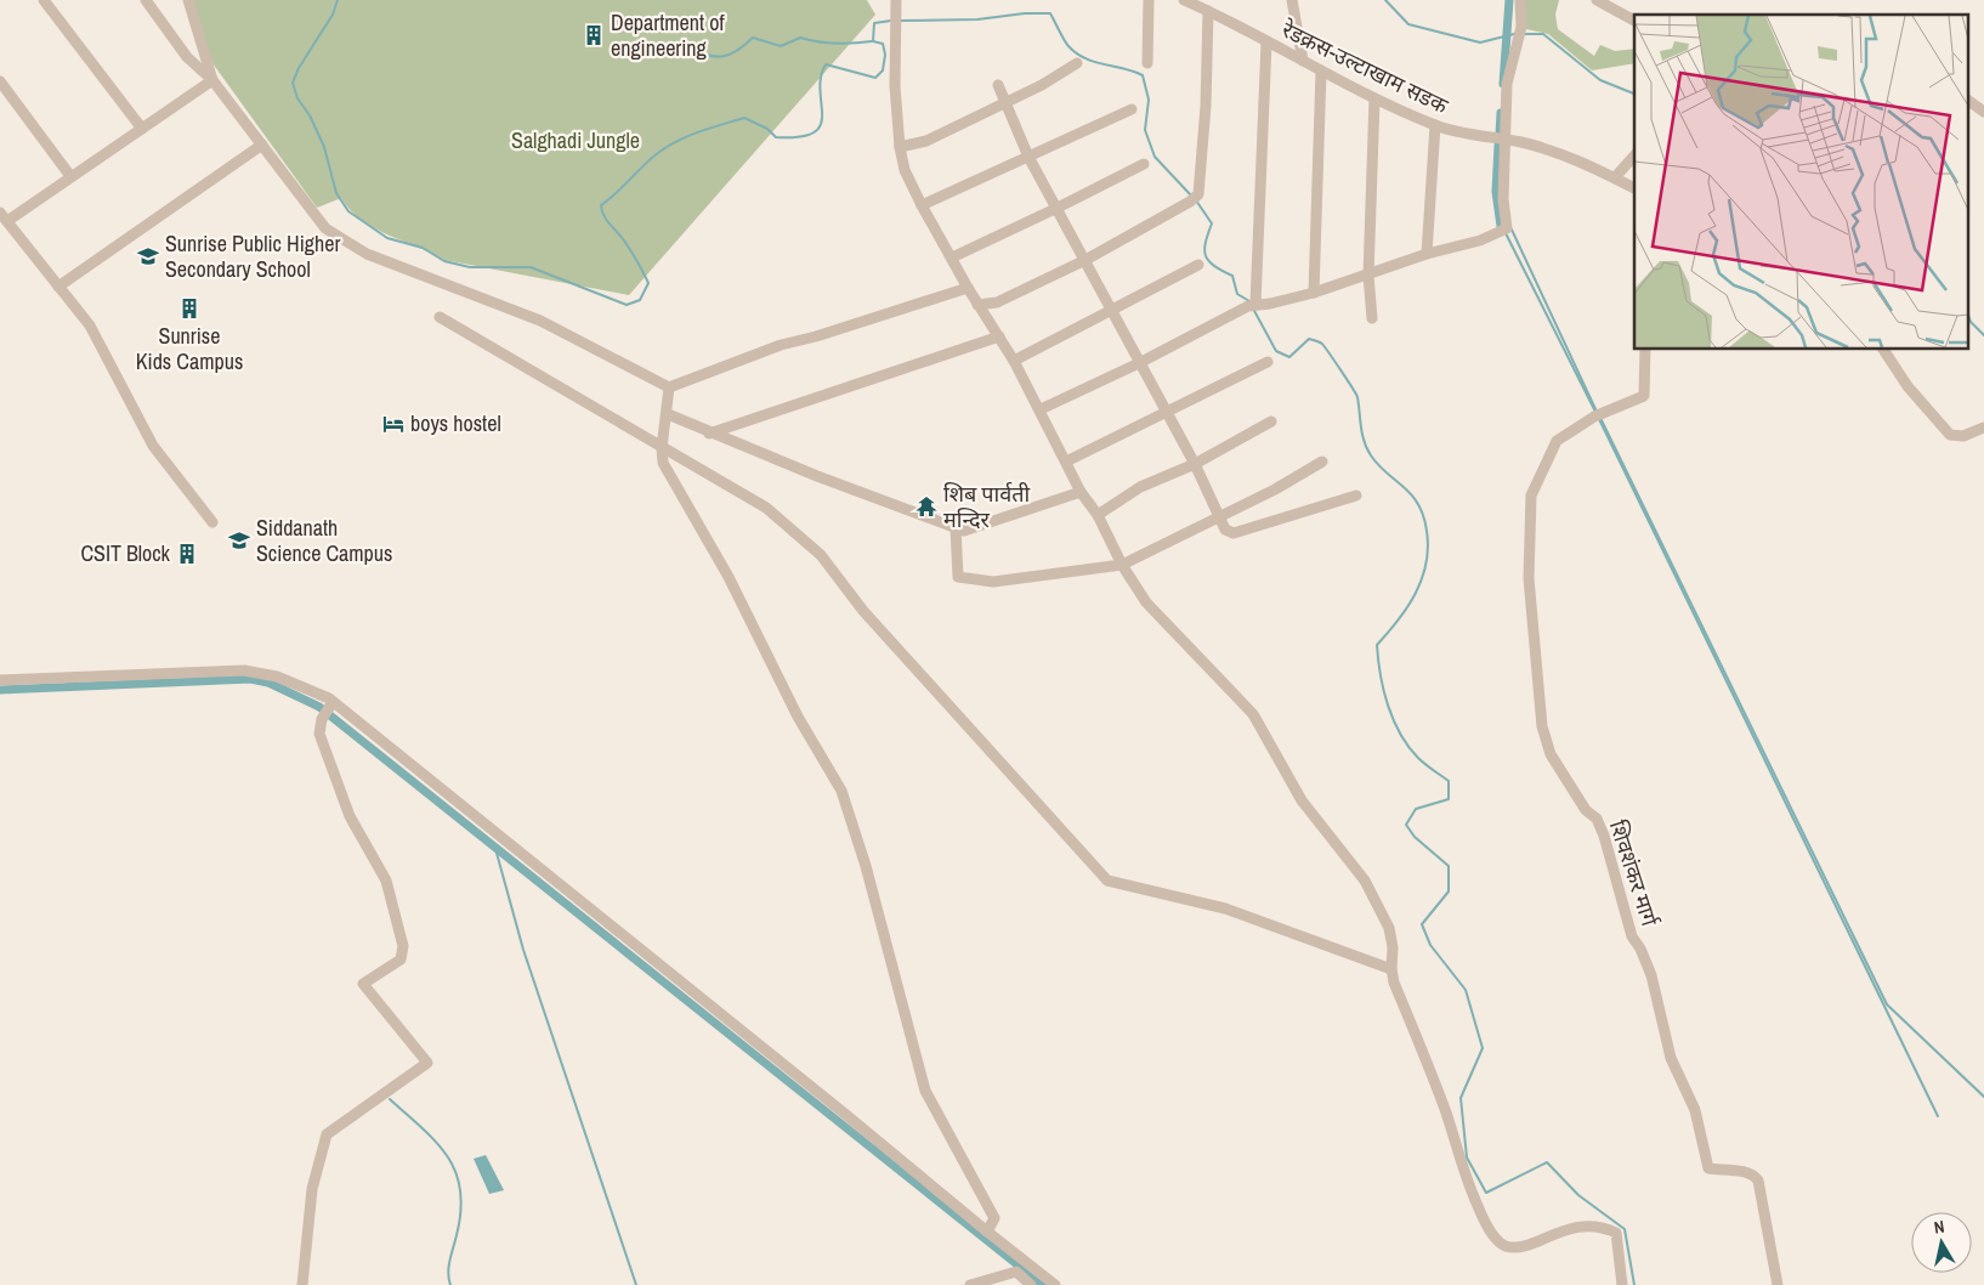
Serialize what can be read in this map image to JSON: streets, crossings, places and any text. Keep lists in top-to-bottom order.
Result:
{
  "streets": {
    "street": ["रेडक्रस-उल्टाखाम सडक", "शिवशंकर मार्ग"]
  },
  "parks": ["Salghadi Jungle"],
  "places": {
    "building": ["Department of engineering", "Sunrise Kids Campus", "CSIT Block"],
    "school or university": ["Sunrise Public Higher Secondary School", "Siddanath Science Campus"],
    "hotel": ["boys hostel"],
    "temple": ["शिब पार्वती मन्दिर"]
  },
  "north": "top"
}
